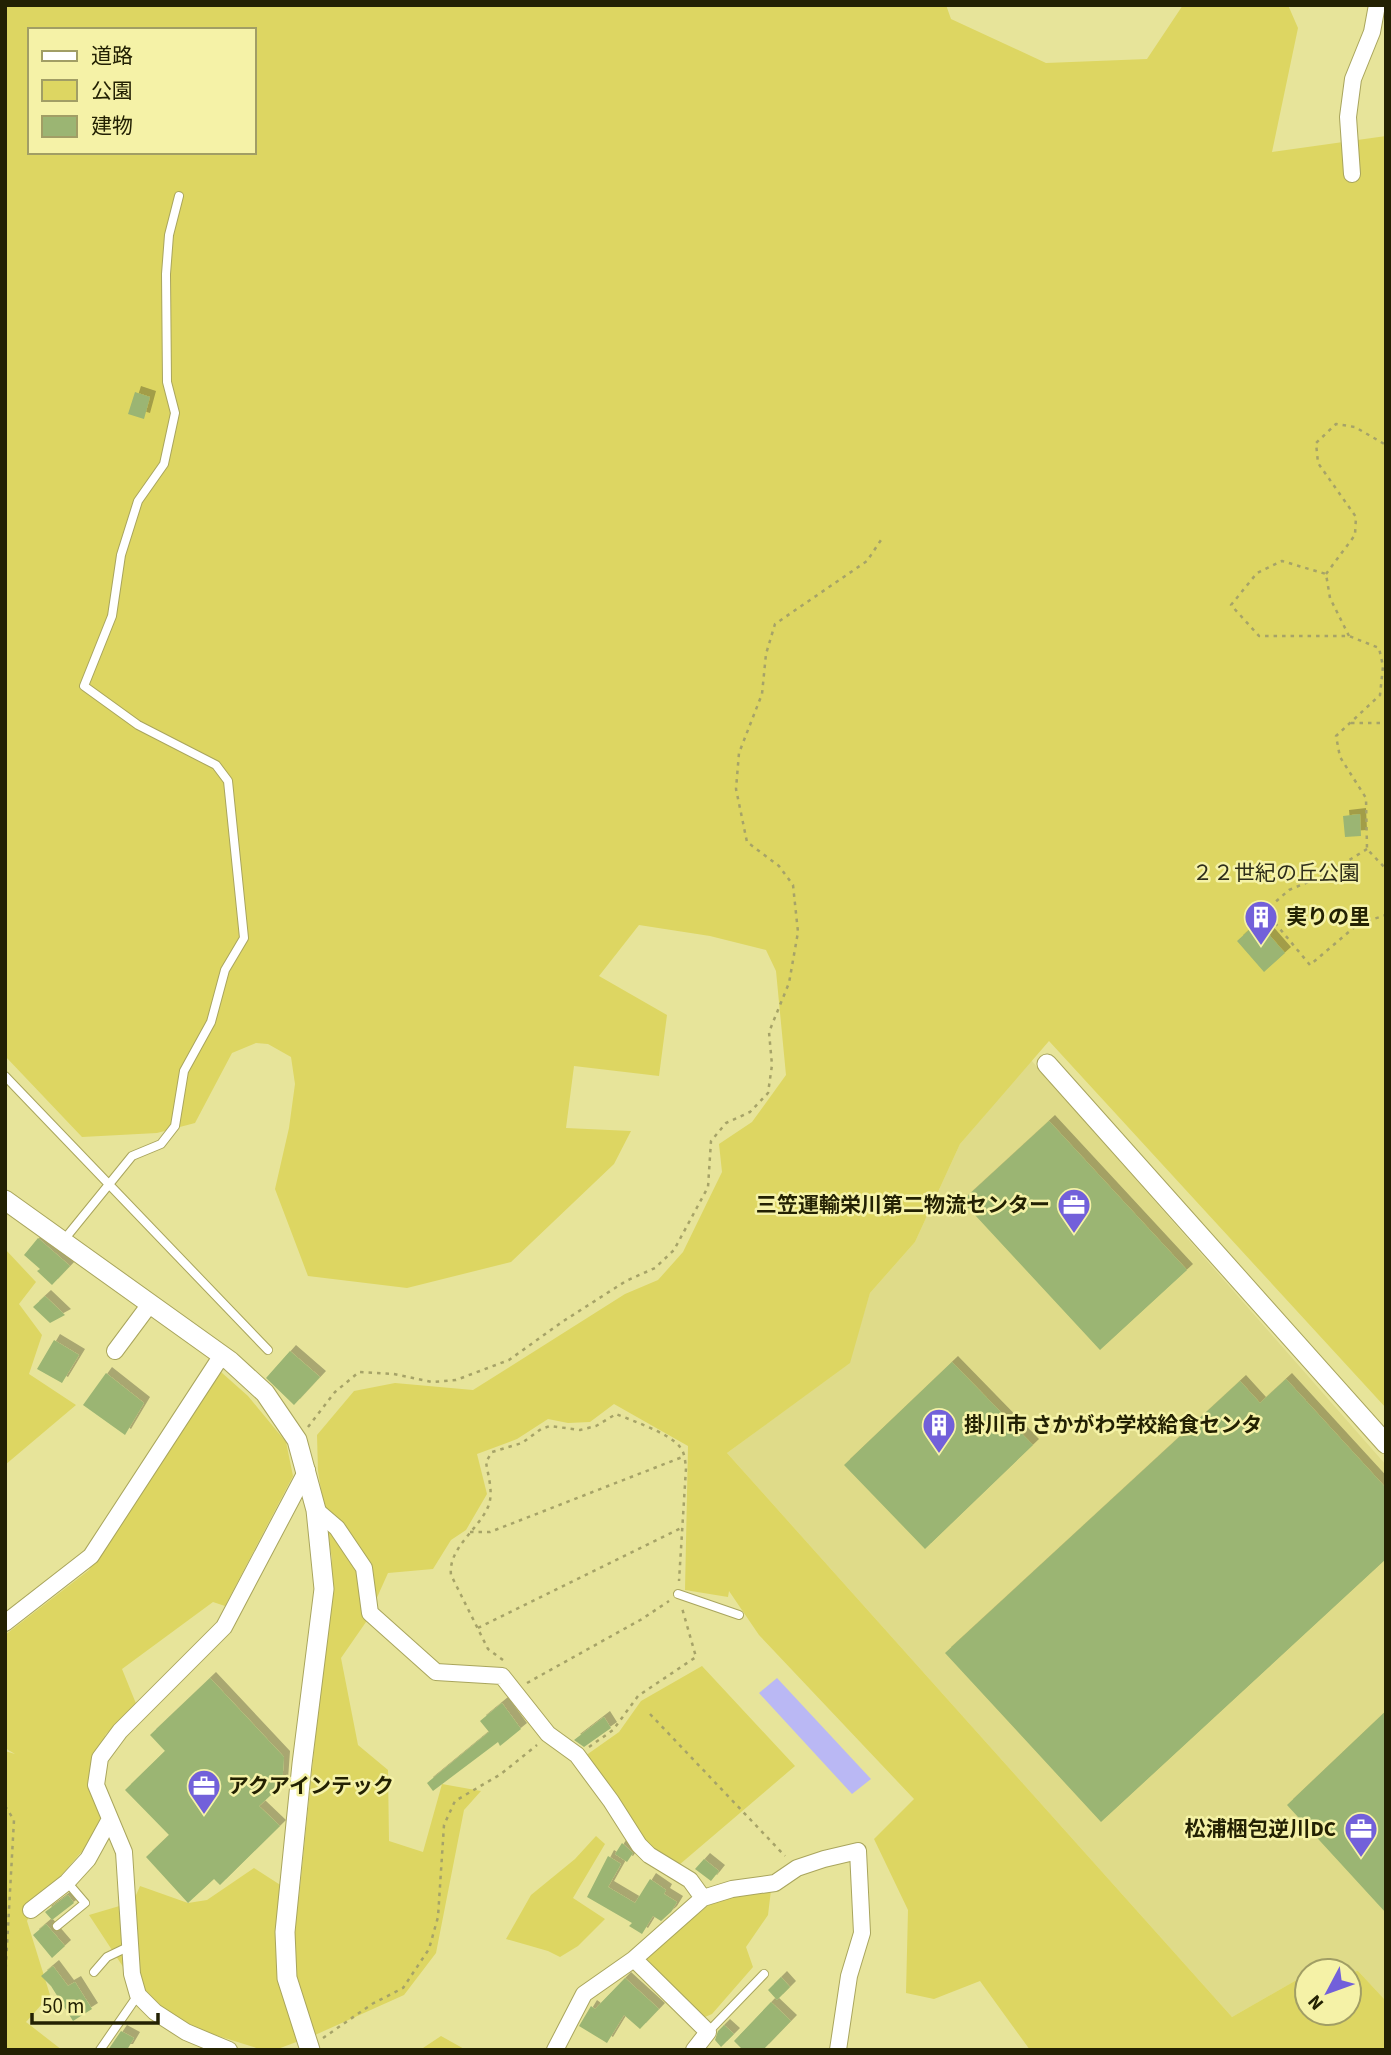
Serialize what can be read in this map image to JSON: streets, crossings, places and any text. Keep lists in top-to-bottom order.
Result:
{
  "parks": ["２２世紀の丘公園"],
  "places": {
    "building": ["実りの里", "掛川市 さかがわ学校給食センタ"],
    "office": ["三笠運輸栄川第二物流センター", "アクアインテック", "松浦梱包逆川DC"]
  },
  "legend": ["道路", "公園", "建物"],
  "scale_bar": "50 m",
  "north": "bottom left"
}
